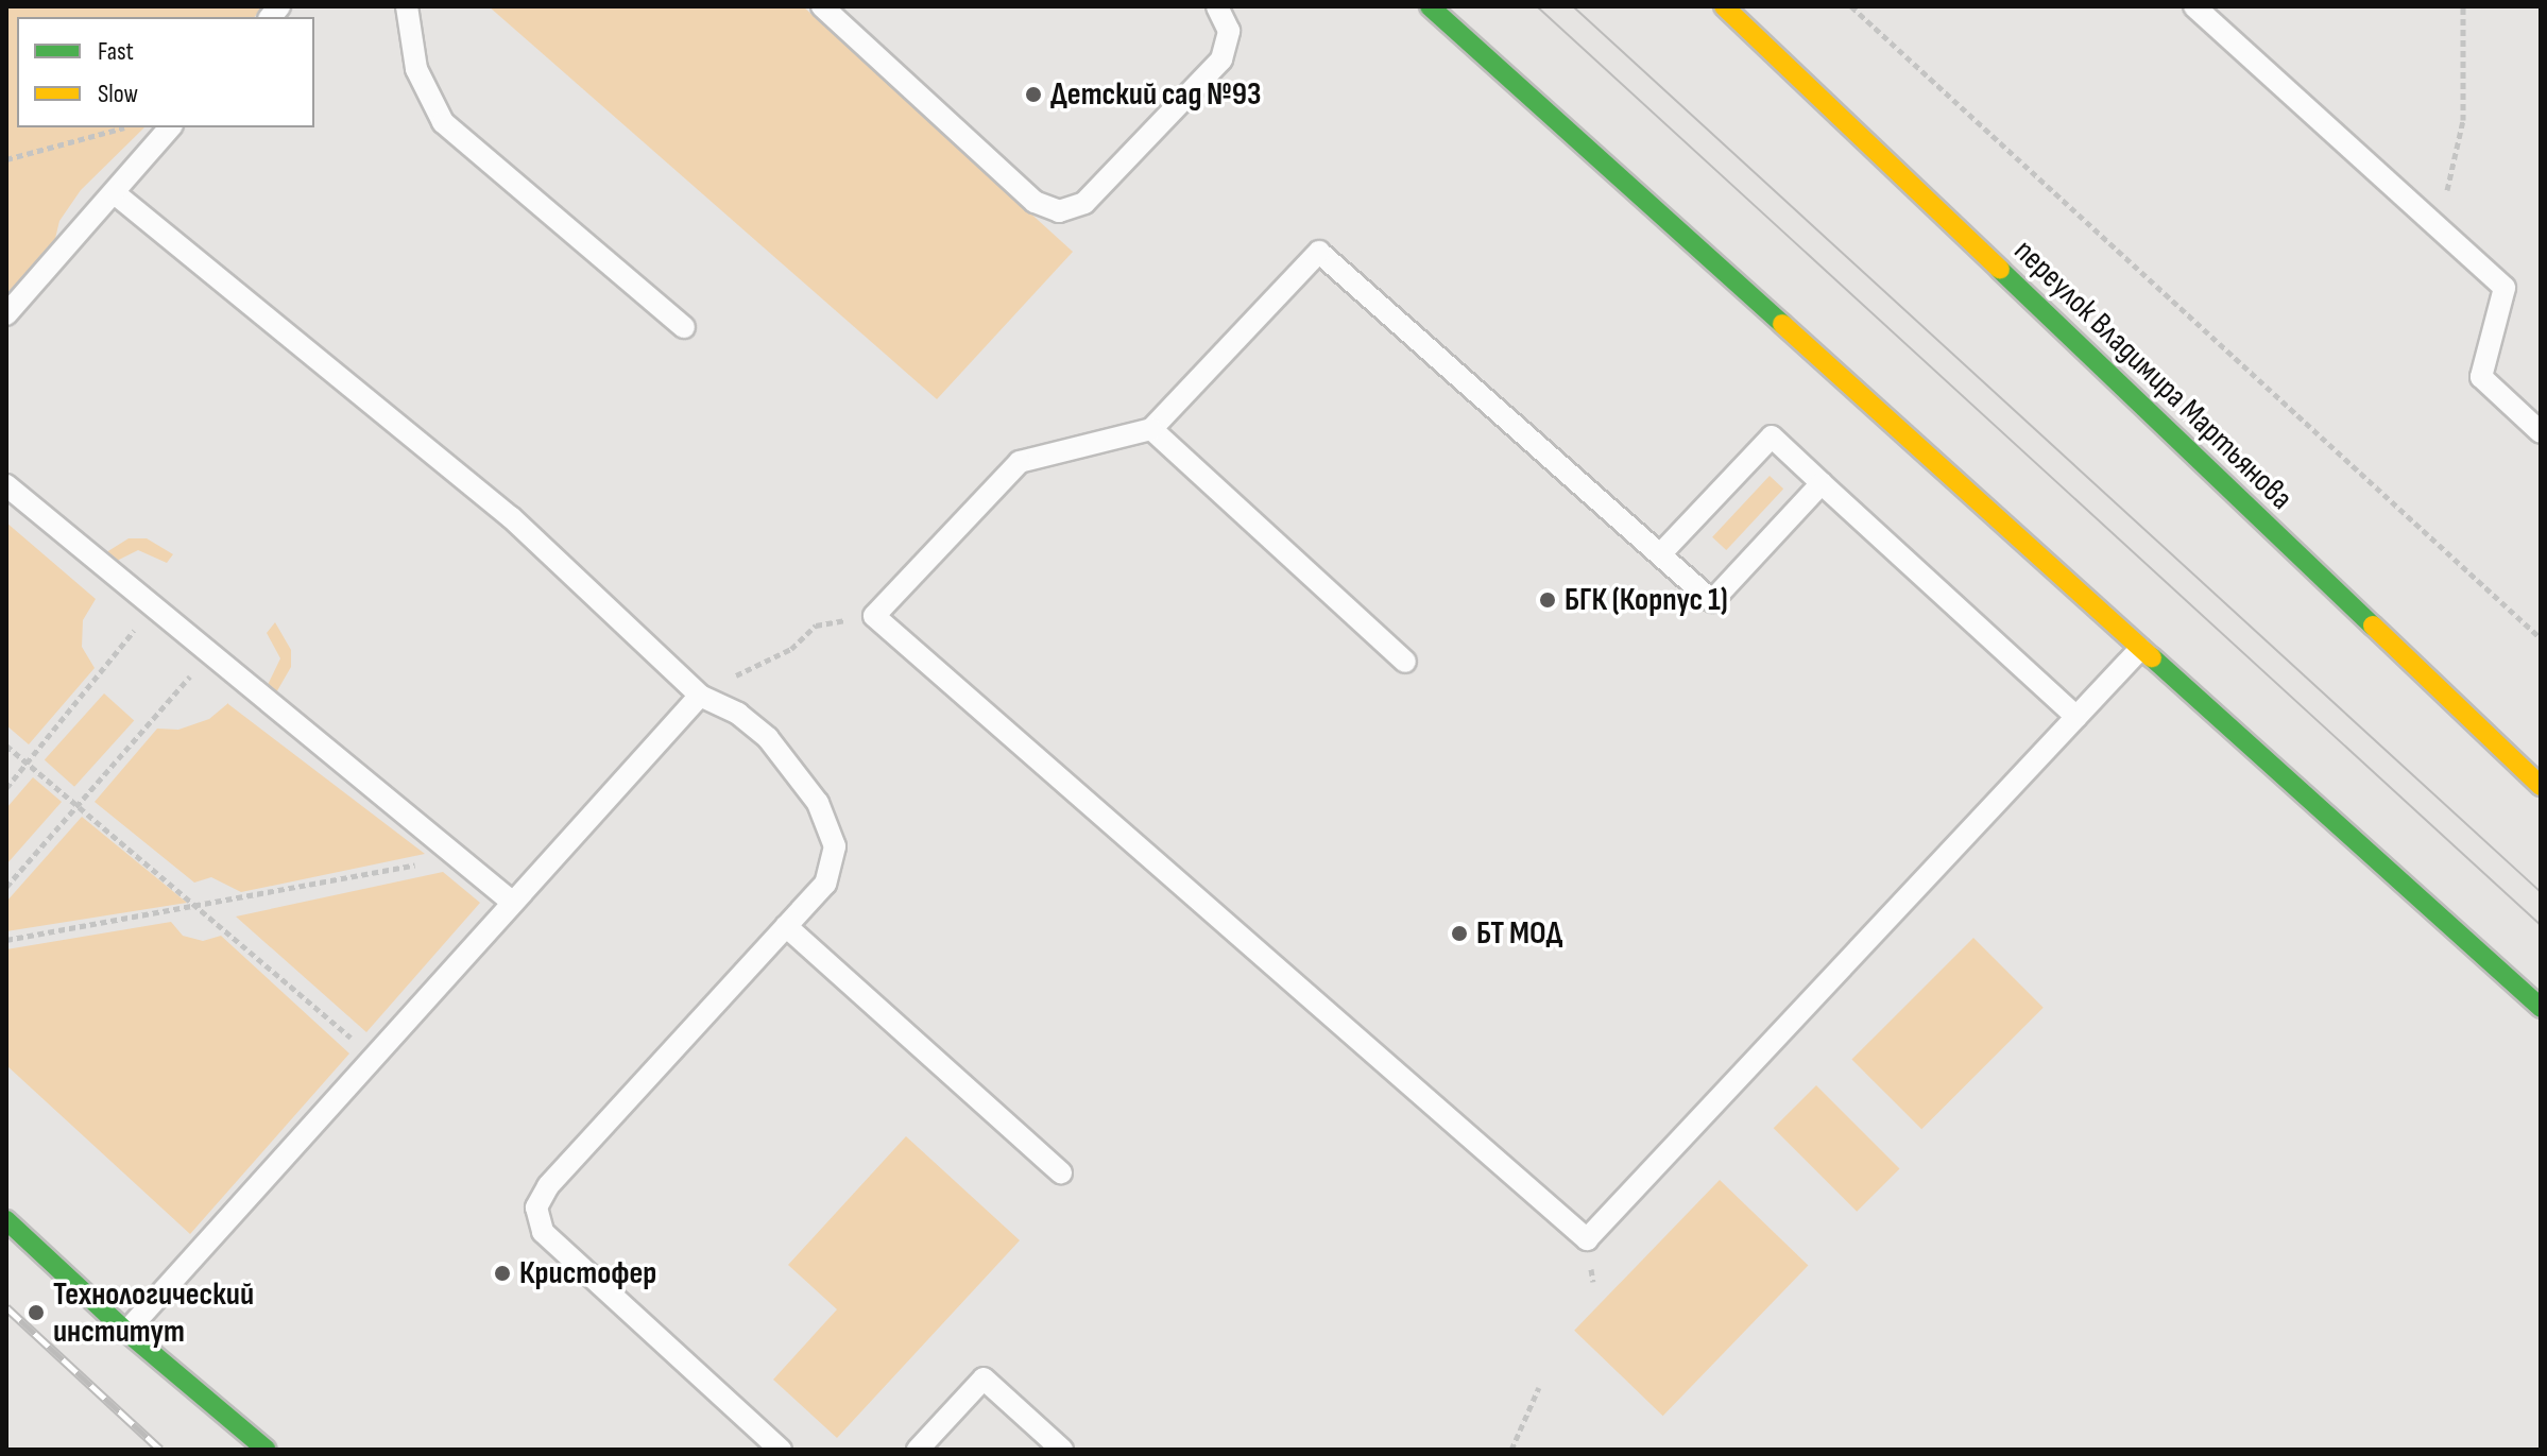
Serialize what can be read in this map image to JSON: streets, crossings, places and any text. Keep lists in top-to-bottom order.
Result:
{
  "streets": {
    "street": ["переулок Владимира Мартьянова"]
  },
  "places": [
    "Детский сад №93",
    "БГК (Корпус 1)",
    "БТ МОД",
    "Кристофер",
    "Технологический институт"
  ],
  "legend": ["Fast", "Slow"]
}
